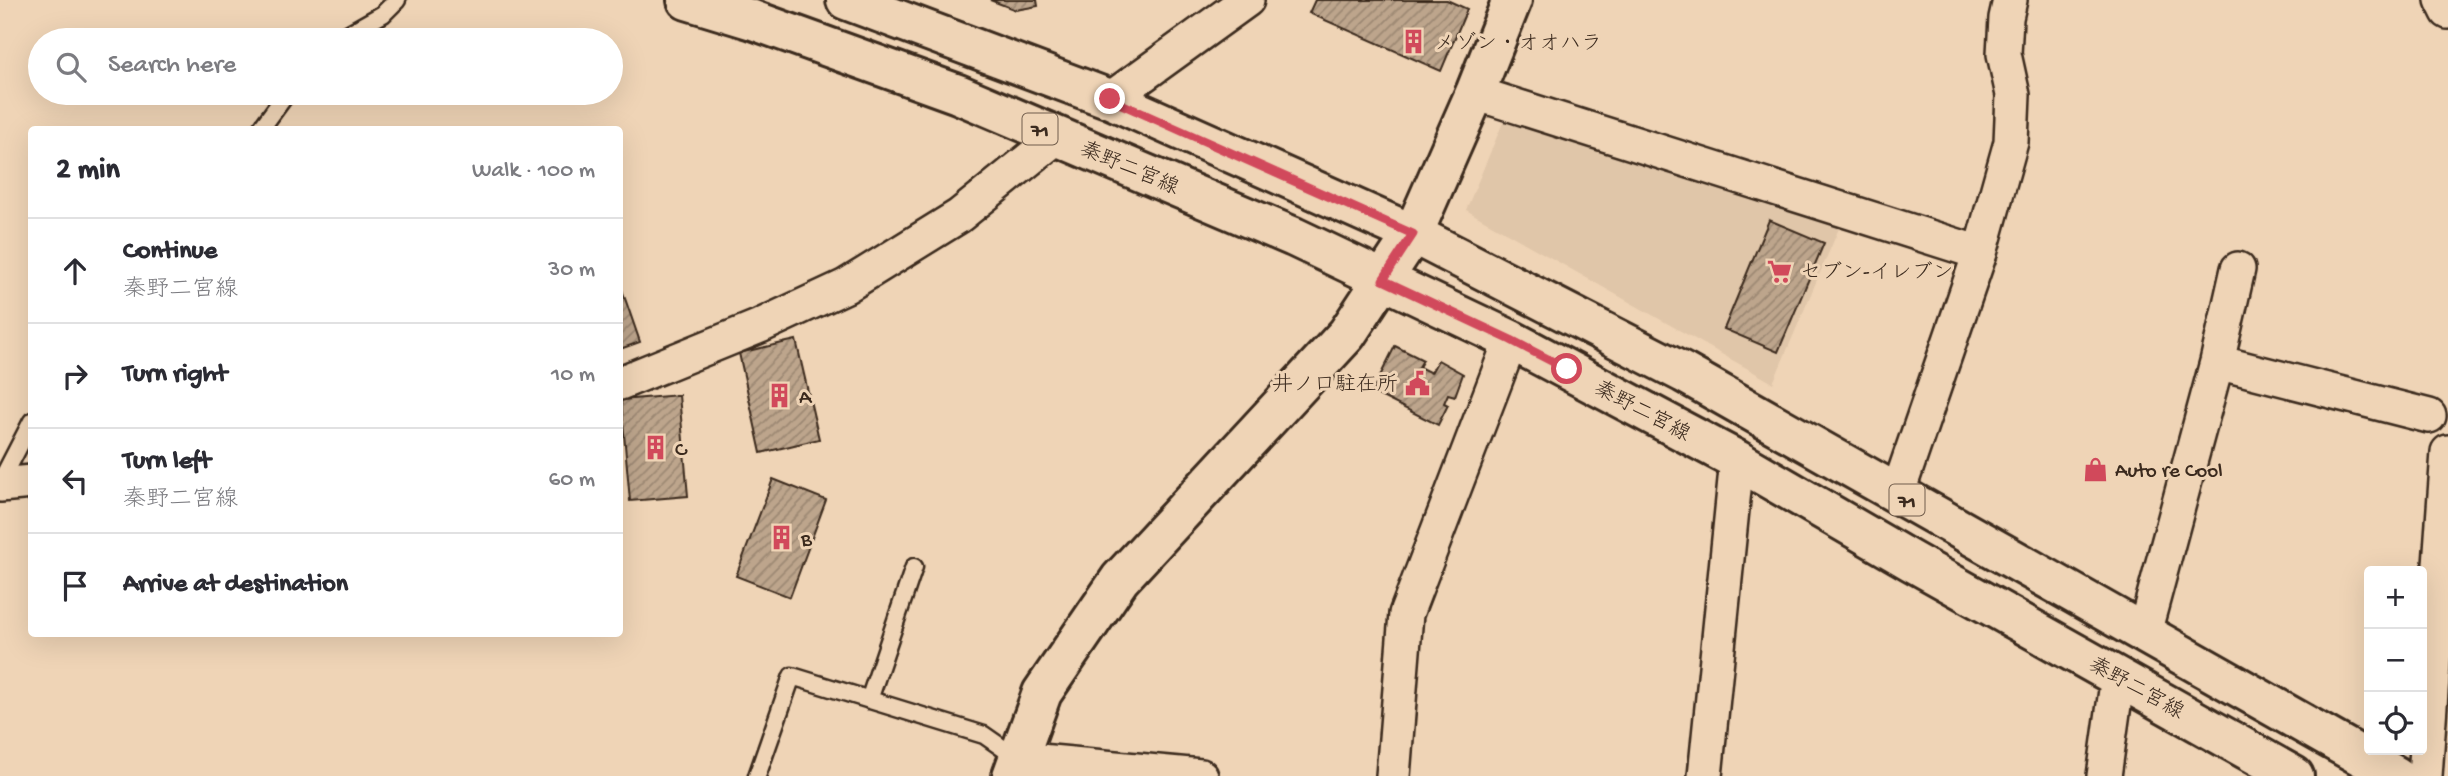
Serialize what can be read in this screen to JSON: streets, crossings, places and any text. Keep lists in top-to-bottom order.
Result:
{
  "streets": {
    "main road": ["71", "秦野二宮線"]
  },
  "places": {
    "building": [
      "メゾン・オオハラ",
      "A",
      "C",
      "B"
    ],
    "supermarket": ["セブン-イレブン"],
    "public building": ["井ノ口駐在所"],
    "shop": ["Auto re Cool"]
  },
  "page": {
    "search": "Search here",
    "heading": ["2 min", "Walk · 100 m"],
    "list": [
      ["Continue", "秦野二宮線", "30 m"],
      ["Turn right", "10 m"],
      ["Turn left", "秦野二宮線", "60 m"],
      "Arrive at destination"
    ],
    "map_buttons": ["+", "−"]
  }
}
